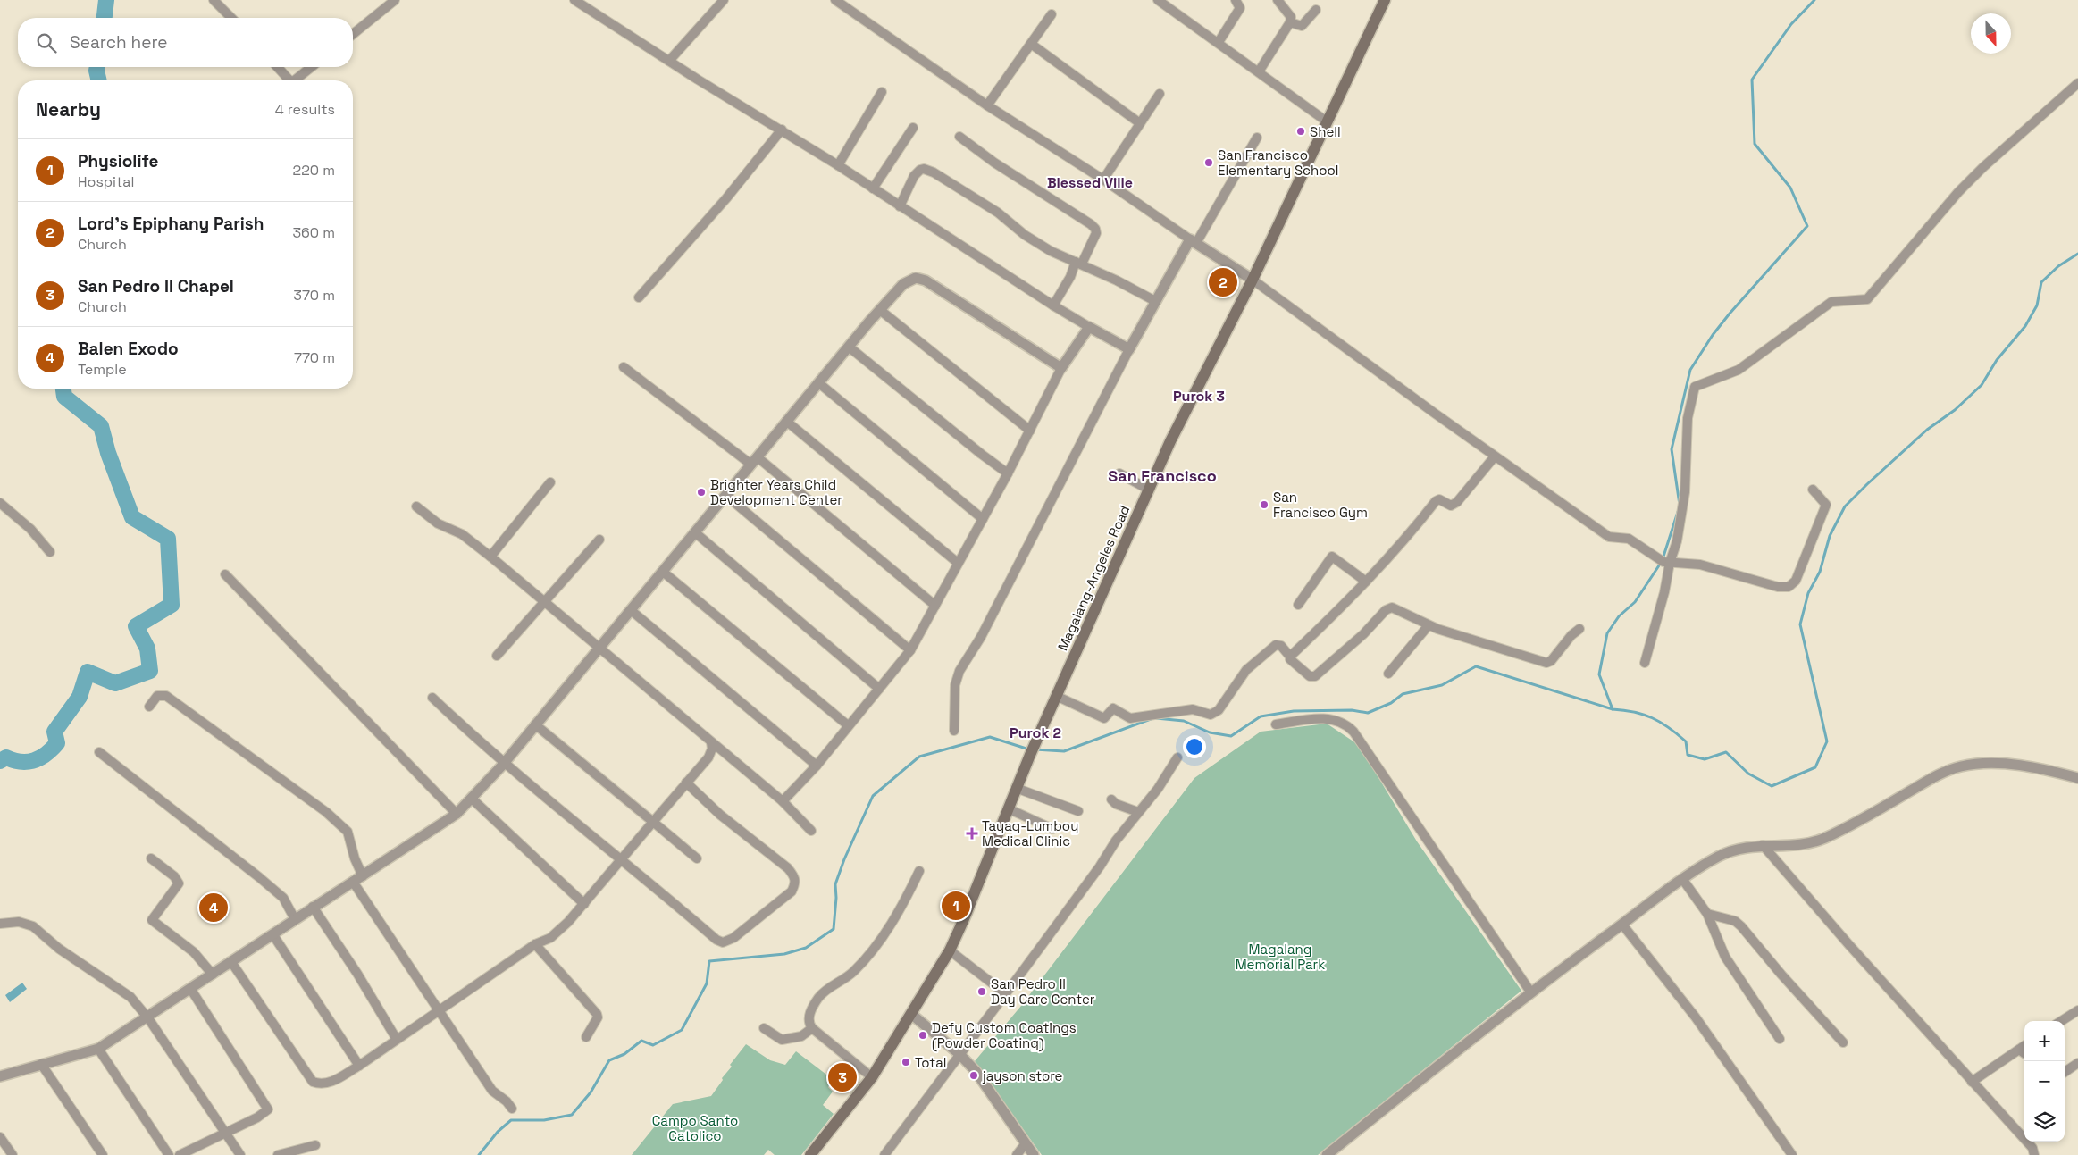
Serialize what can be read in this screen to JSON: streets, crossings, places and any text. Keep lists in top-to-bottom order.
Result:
{
  "streets": {
    "main road": ["Magalang-Angeles Road"]
  },
  "districts": [
    "Blessed Ville",
    "Purok 3",
    "San Francisco",
    "Purok 2"
  ],
  "parks": ["Magalang Memorial Park", "Campo Santo Catolico"],
  "places": {
    "other": [
      "Shell",
      "San Francisco Elementary School",
      "Brighter Years Child Development Center",
      "San Francisco Gym",
      "San Pedro II Day Care Center",
      "Defy Custom Coatings (Powder Coating)",
      "Total",
      "jayson store"
    ],
    "health": ["Tayag-Lumboy Medical Clinic"]
  },
  "north": "bottom",
  "page": {
    "search": "Search here",
    "heading": ["Nearby", "4 results"],
    "list": [
      {
        "mark": "1",
        "name": "Physiolife",
        "note": "Hospital",
        "value": "220 m"
      },
      {
        "mark": "2",
        "name": "Lord's Epiphany Parish",
        "note": "Church",
        "value": "360 m"
      },
      {
        "mark": "3",
        "name": "San Pedro II Chapel",
        "note": "Church",
        "value": "370 m"
      },
      {
        "mark": "4",
        "name": "Balen Exodo",
        "note": "Temple",
        "value": "770 m"
      }
    ],
    "pins": [
      "2",
      "1",
      "4",
      "3"
    ],
    "map_buttons": ["+", "−"]
  }
}
